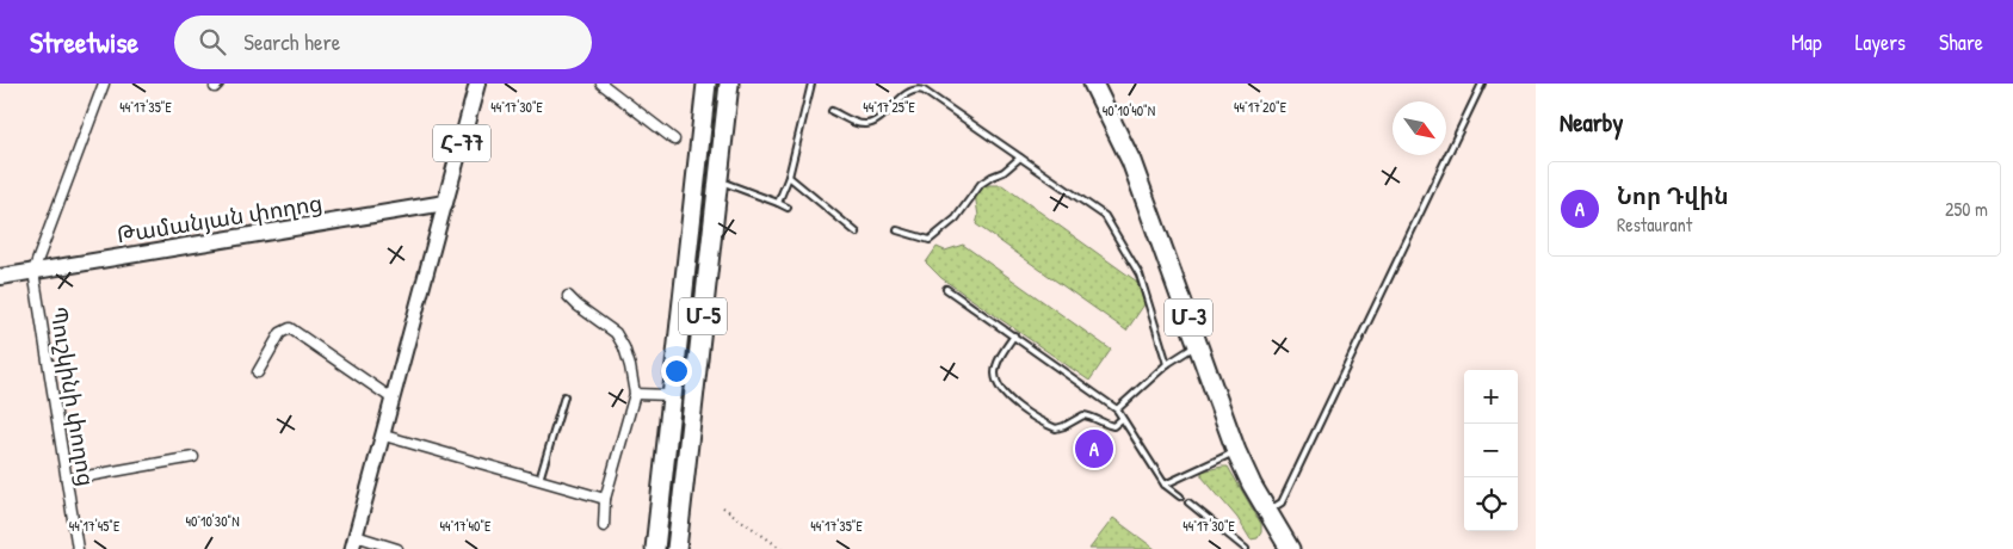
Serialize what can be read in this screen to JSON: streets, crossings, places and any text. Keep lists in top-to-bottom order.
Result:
{
  "streets": {
    "highway": ["Մ-5", "Մ-3"],
    "main road": ["Հ-77", "Թամանյան փողոց"],
    "street": ["Պուշկինի փողոց"]
  },
  "crossings": [
    ["Հ-77", "Թամանյան փողոց"],
    ["Թամանյան փողոց", "Պուշկինի փողոց"]
  ],
  "north": "bottom right",
  "page": {
    "header": "Streetwise",
    "search": "Search here",
    "nav": ["Map", "Layers", "Share"],
    "heading": "Nearby",
    "list": [
      {
        "mark": "A",
        "name": "Նոր Դվին",
        "note": "Restaurant",
        "value": "250 m"
      }
    ],
    "map_buttons": ["+", "−"],
    "pins": "A"
  },
  "coordinates": [
    "44°17'35\"E",
    "44°17'20\"E",
    "44°17'30\"E",
    "44°17'25\"E",
    "40°10'40\"N",
    "40°10'30\"N",
    "44°17'45\"E",
    "44°17'40\"E"
  ]
}
